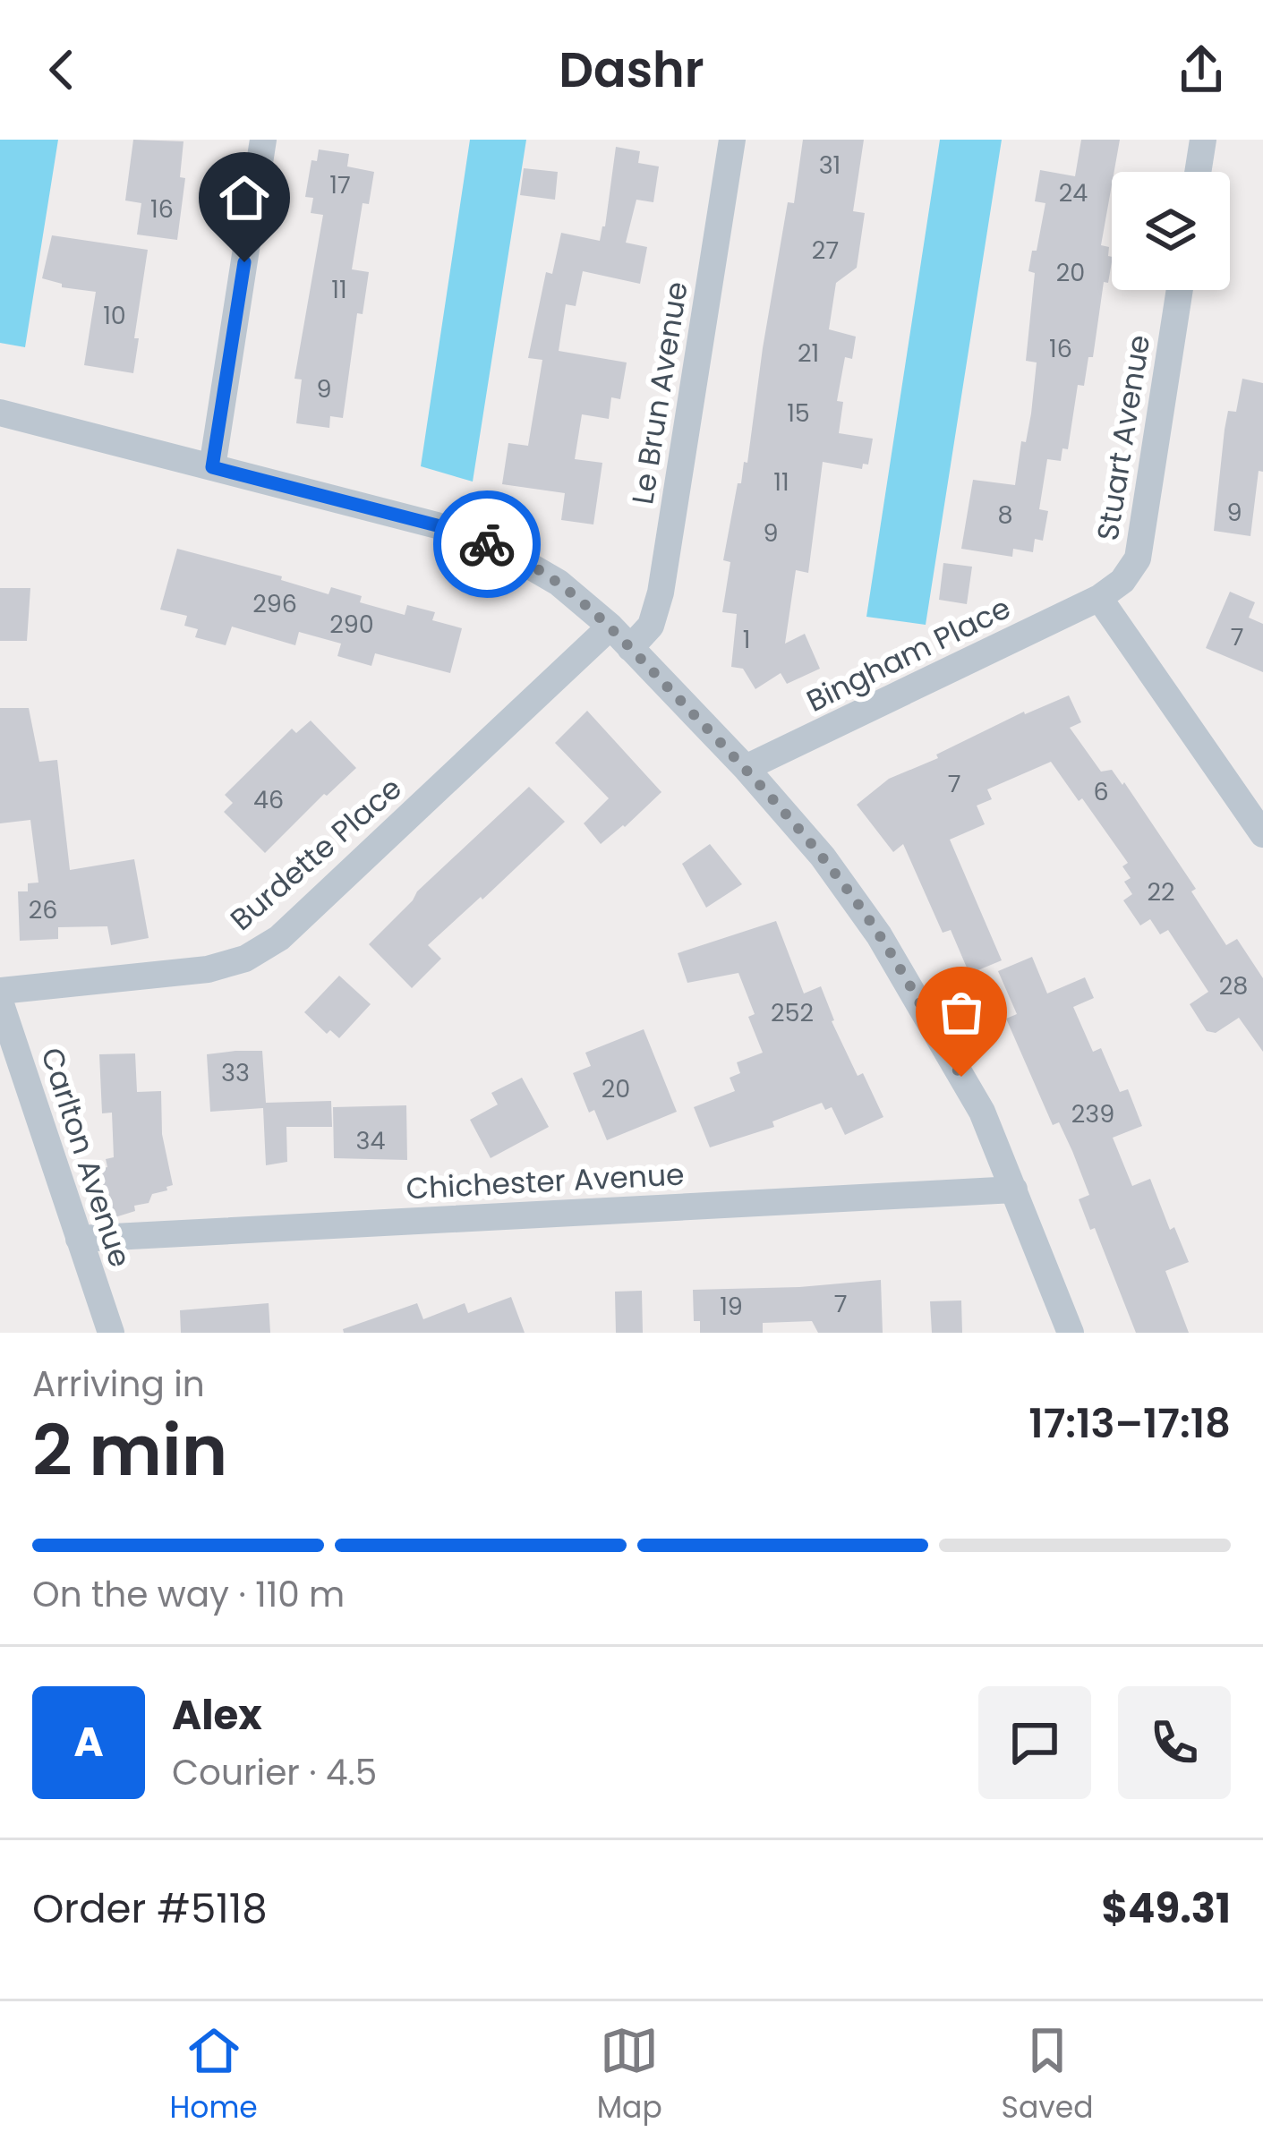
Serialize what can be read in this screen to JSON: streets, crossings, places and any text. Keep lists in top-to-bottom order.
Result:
{
  "streets": {
    "street": [
      "Le Brun Avenue",
      "Stuart Avenue",
      "Bingham Place",
      "Burdette Place",
      "Carlton Avenue",
      "Chichester Avenue"
    ]
  },
  "crossings": [
    ["Stuart Avenue", "Bingham Place"],
    ["Carlton Avenue", "Chichester Avenue"]
  ],
  "house_numbers": [
    "31",
    "17",
    "24",
    "16",
    "27",
    "20",
    "11",
    "10",
    "16",
    "21",
    "9",
    "15",
    "11",
    "9",
    "8",
    "9",
    "296",
    "290",
    "7",
    "1",
    "7",
    "6",
    "46",
    "22",
    "26",
    "28",
    "252",
    "33",
    "20",
    "239",
    "34",
    "7",
    "19"
  ],
  "page": {
    "header": "Dashr",
    "heading": ["2 min", "Arriving in", "17:13–17:18"],
    "panel": [
      "Alex",
      "Courier · 4.5",
      "Order #5118",
      "$49.31"
    ],
    "bar": "On the way · 110 m",
    "round": "A",
    "tabs": ["Home", "Map", "Saved"]
  }
}
